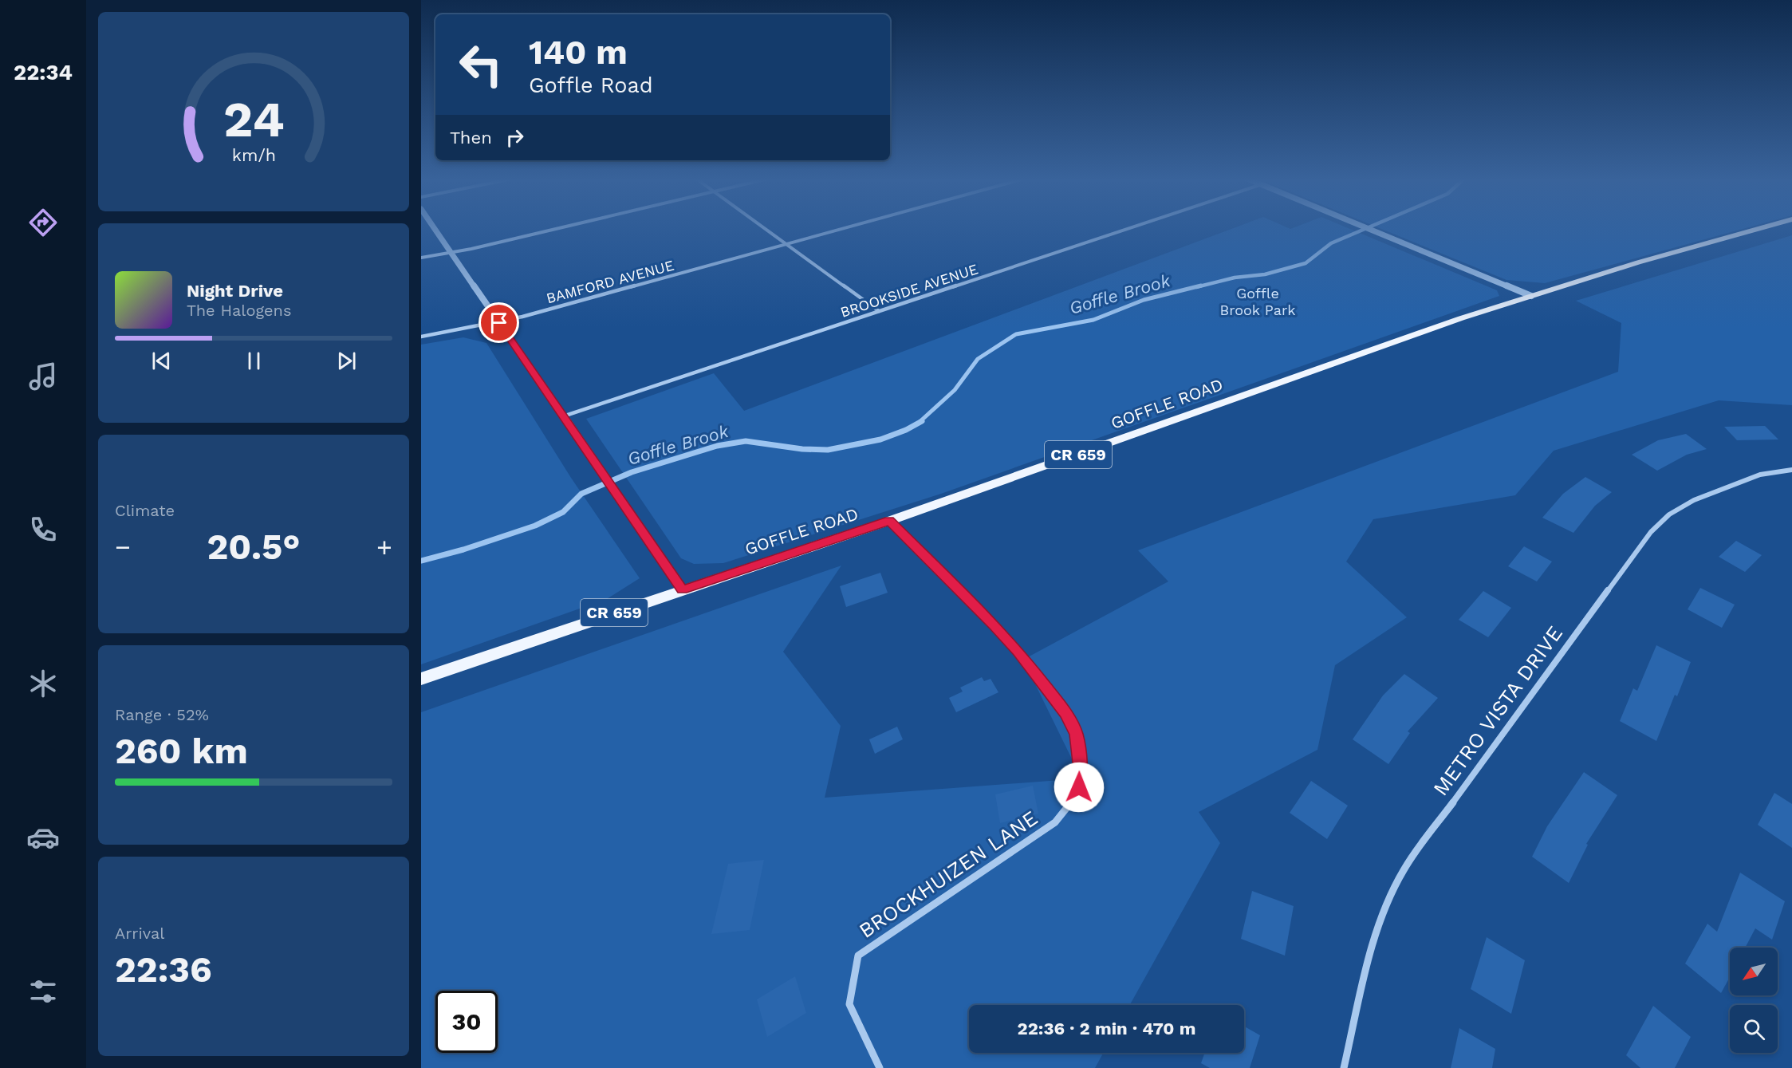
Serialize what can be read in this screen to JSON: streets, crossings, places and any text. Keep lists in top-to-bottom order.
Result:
{
  "streets": {
    "main road": ["GOFFLE ROAD", "CR 659"],
    "street": [
      "BAMFORD AVENUE",
      "BROOKSIDE AVENUE",
      "METRO VISTA DRIVE",
      "BROCKHUIZEN LANE"
    ]
  },
  "crossings": [
    ["GOFFLE ROAD", "BROCKHUIZEN LANE"]
  ],
  "water": ["Goffle Brook"],
  "parks": ["Goffle Brook Park"],
  "north": "bottom left",
  "page": {
    "tabs": "22:34",
    "turn": ["140 m", "Goffle Road"],
    "then": "Then",
    "song": ["Night Drive", "The Halogens"],
    "tile": [
      "Climate",
      ["Range · 52%", "260 km"],
      ["Arrival", "22:36"]
    ],
    "heat": ["−", "20.5°", "+"],
    "limit": "30",
    "trip": "22:36 · 2 min · 470 m",
    "gauge": ["24", "km/h"]
  }
}
